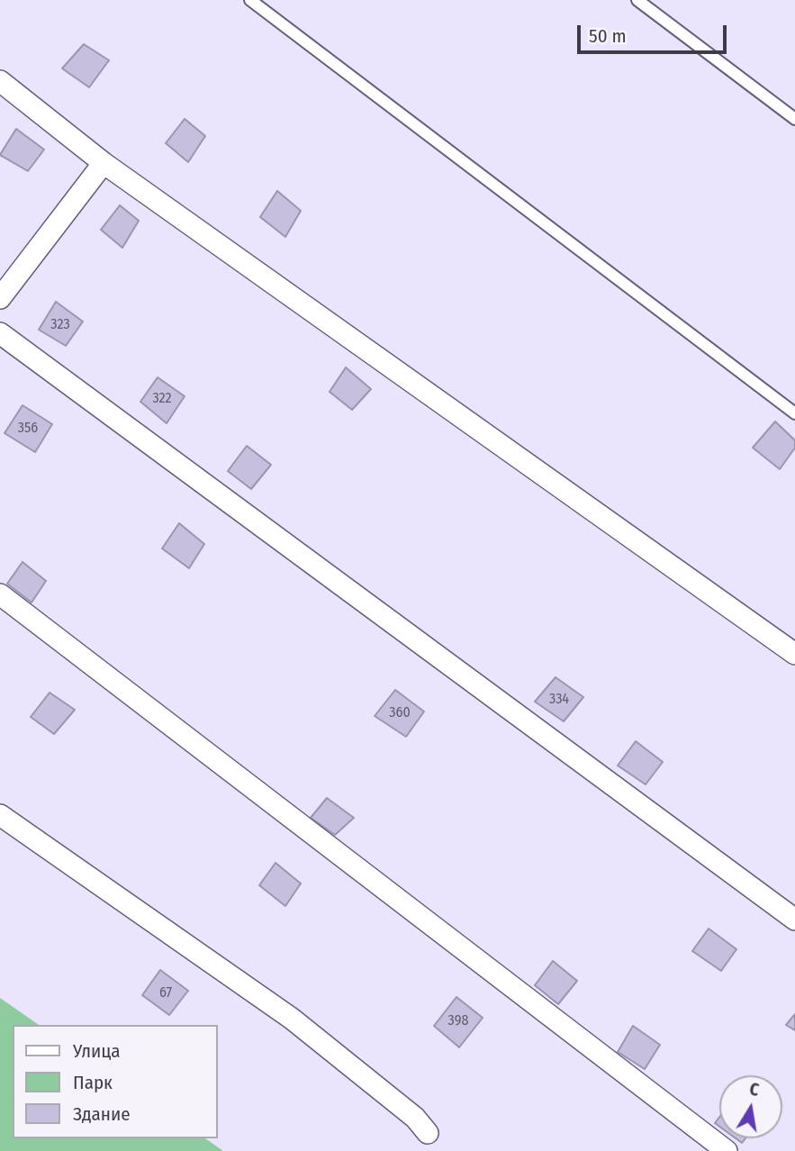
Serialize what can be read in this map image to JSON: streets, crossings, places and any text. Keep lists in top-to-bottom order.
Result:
{
  "house_numbers": [
    "323",
    "322",
    "356",
    "334",
    "360",
    "67",
    "398"
  ],
  "legend": ["Улица", "Парк", "Здание"],
  "scale_bar": "50 m",
  "north": "top"
}
